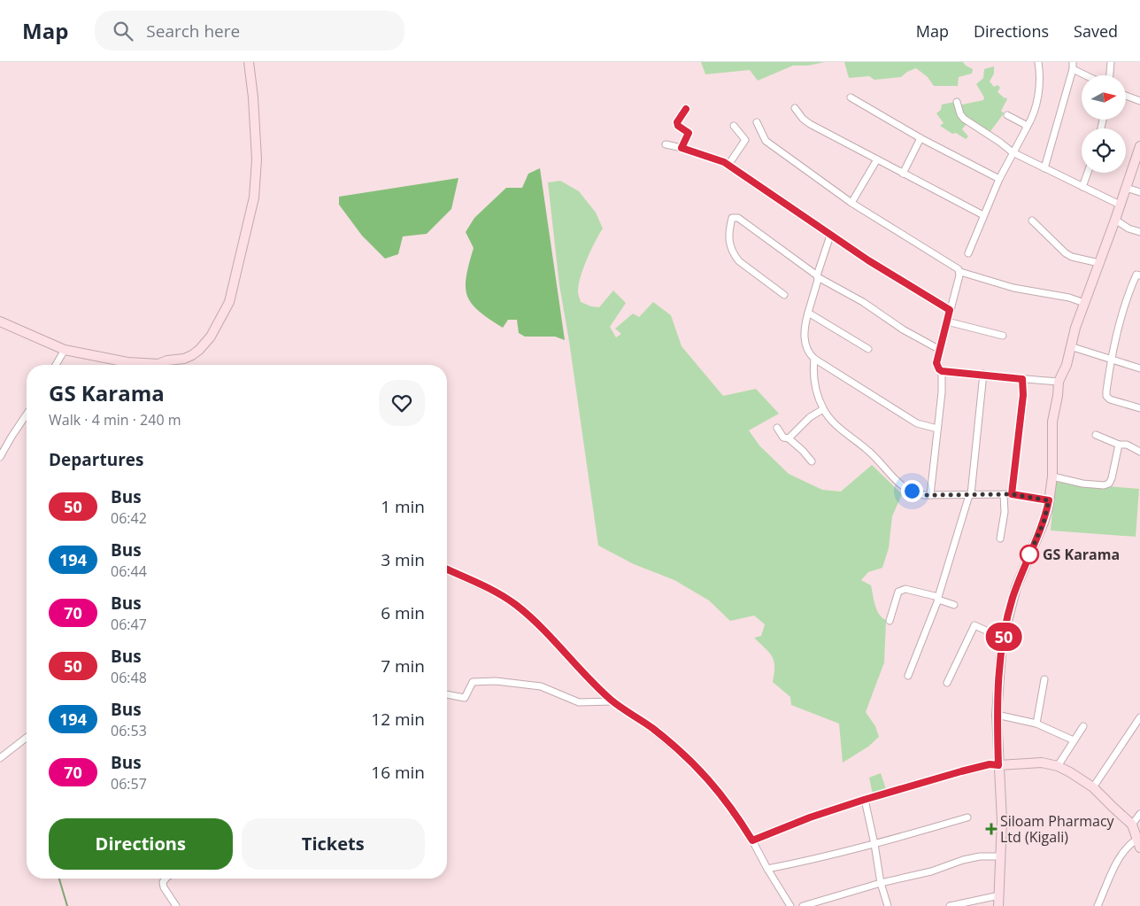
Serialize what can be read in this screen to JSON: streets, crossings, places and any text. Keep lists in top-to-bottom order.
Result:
{
  "places": {
    "other": ["GS Karama"],
    "health": ["Siloam Pharmacy Ltd (Kigali)"]
  },
  "lines": ["bus line 50"],
  "north": "right",
  "page": {
    "header": "Map",
    "search": "Search here",
    "nav": ["Map", "Directions", "Saved"],
    "on_map": "50",
    "heading": [
      ["GS Karama", "Walk · 4 min · 240 m"],
      "Departures"
    ],
    "list": [
      {
        "mark": "50",
        "name": "Bus",
        "note": "06:42",
        "value": "1 min"
      },
      {
        "mark": "194",
        "name": "Bus",
        "note": "06:44",
        "value": "3 min"
      },
      {
        "mark": "70",
        "name": "Bus",
        "note": "06:47",
        "value": "6 min"
      },
      {
        "mark": "50",
        "name": "Bus",
        "note": "06:48",
        "value": "7 min"
      },
      {
        "mark": "194",
        "name": "Bus",
        "note": "06:53",
        "value": "12 min"
      },
      {
        "mark": "70",
        "name": "Bus",
        "note": "06:57",
        "value": "16 min"
      }
    ],
    "buttons": ["Directions", "Tickets"]
  }
}
